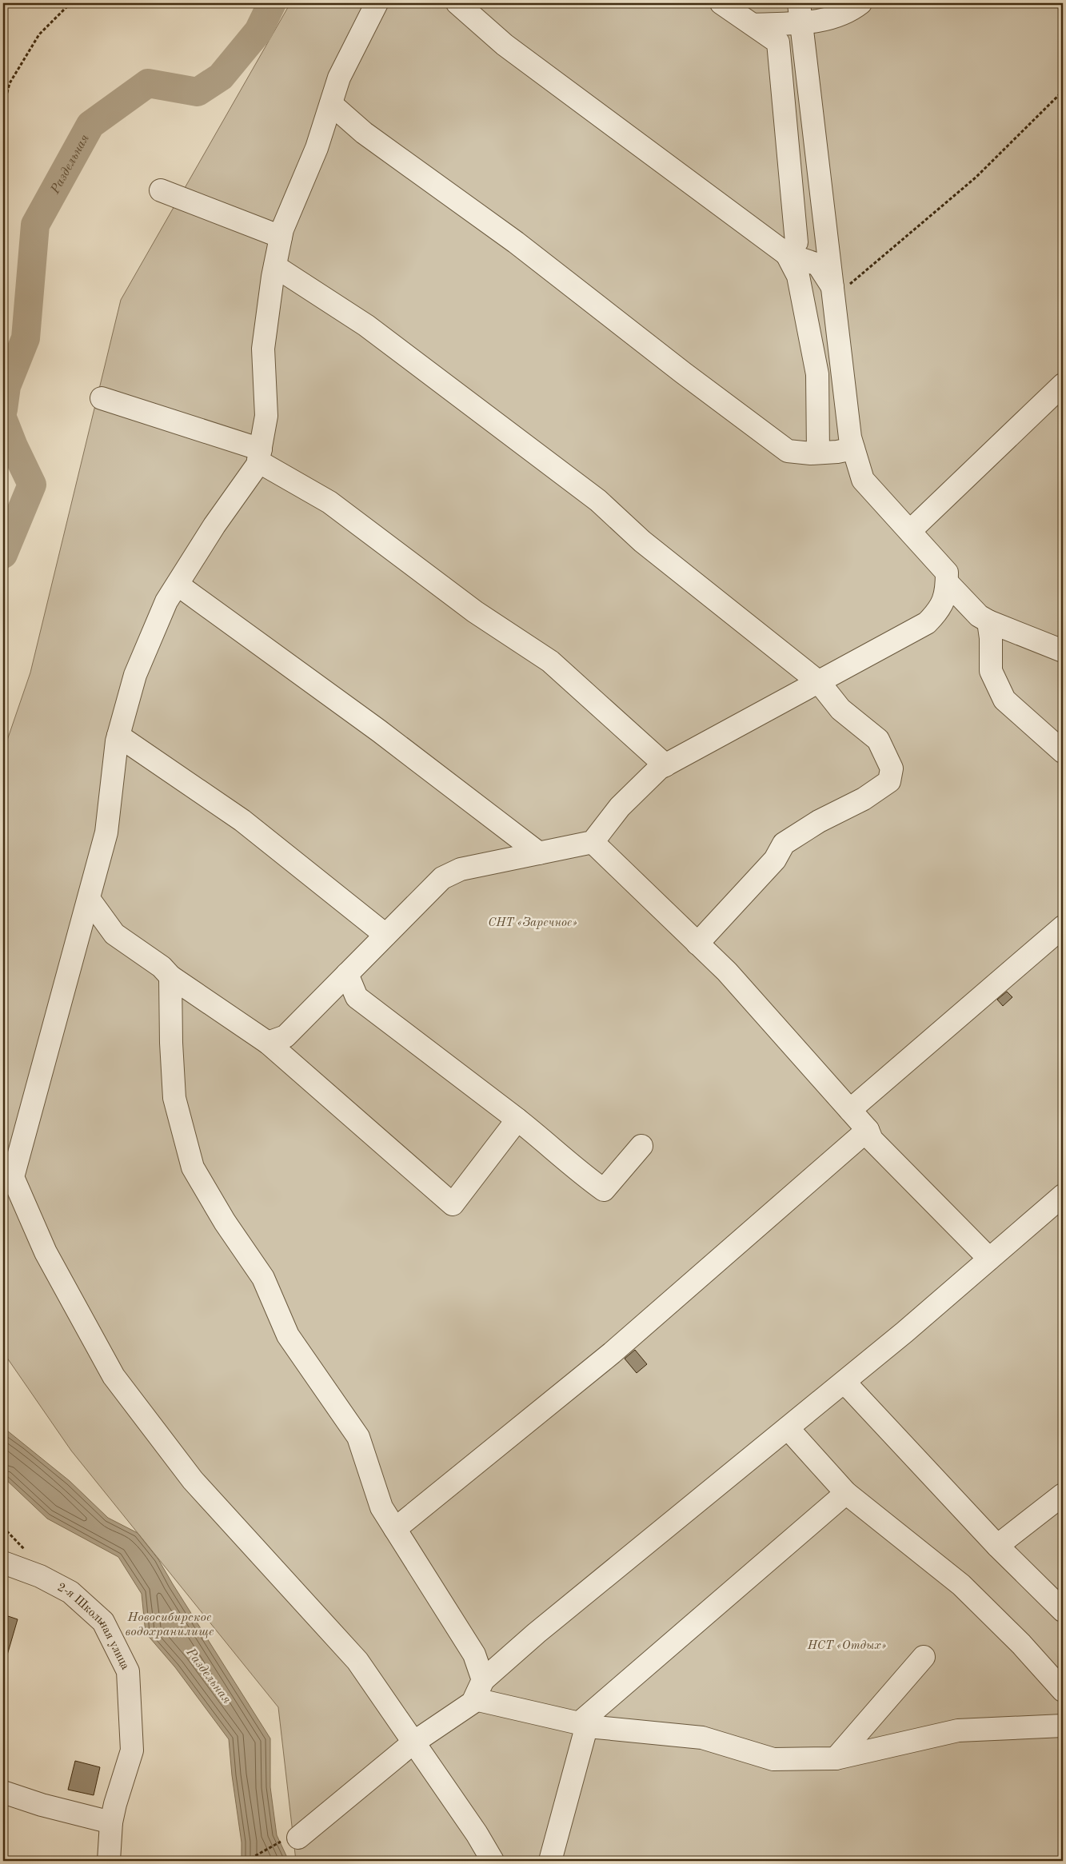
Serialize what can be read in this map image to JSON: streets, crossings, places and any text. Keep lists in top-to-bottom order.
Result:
{
  "streets": {
    "street": ["2-я Школьная улица"]
  },
  "water": ["Раздельная", "Новосибирское водохранилище"],
  "parks": ["СНТ «Заречное»", "НСТ «Отдых»"]
}
